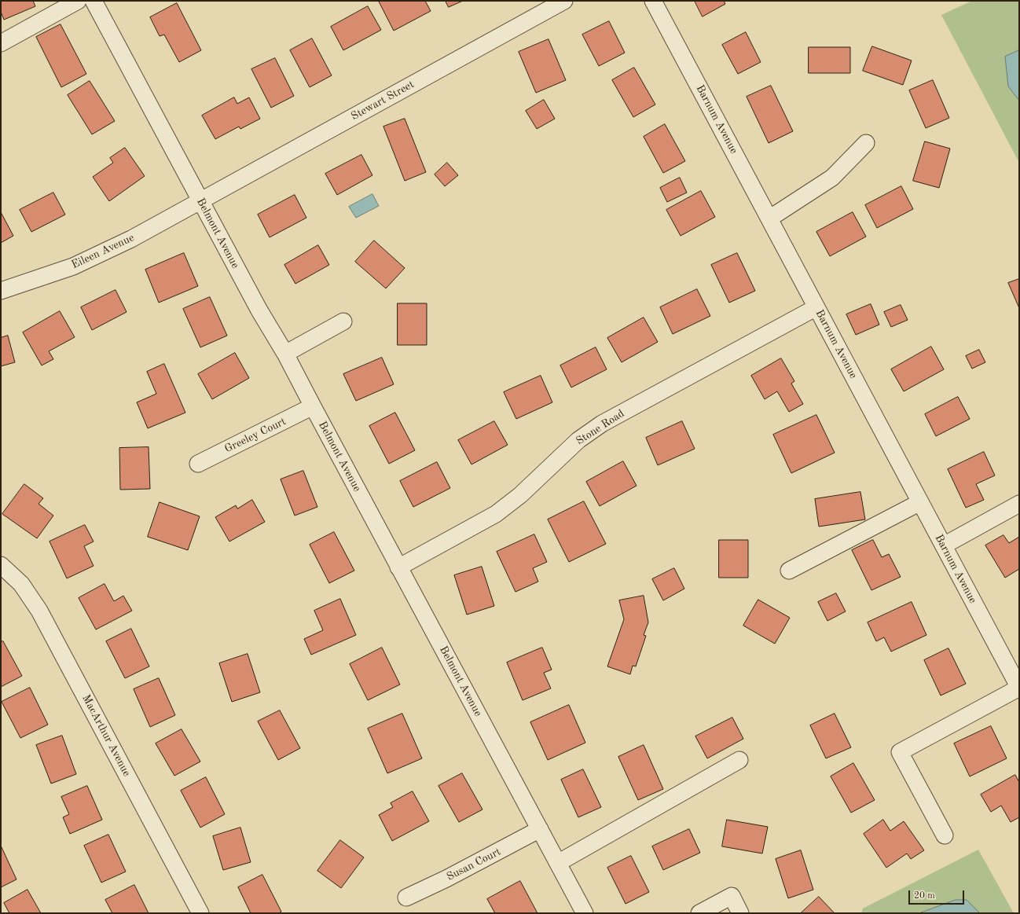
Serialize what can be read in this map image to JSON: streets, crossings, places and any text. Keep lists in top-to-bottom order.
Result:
{
  "streets": {
    "street": [
      "Stewart Street",
      "Barnum Avenue",
      "Belmont Avenue",
      "Eileen Avenue",
      "Stone Road",
      "Greeley Court",
      "MacArthur Avenue",
      "Susan Court"
    ]
  },
  "crossings": [
    ["Stewart Street", "Belmont Avenue"],
    ["Stewart Street", "Eileen Avenue"],
    ["Barnum Avenue", "Stone Road"],
    ["Belmont Avenue", "Eileen Avenue"],
    ["Belmont Avenue", "Stone Road"],
    ["Belmont Avenue", "Greeley Court"],
    ["Belmont Avenue", "Susan Court"]
  ],
  "scale_bar": "20 m"
}
